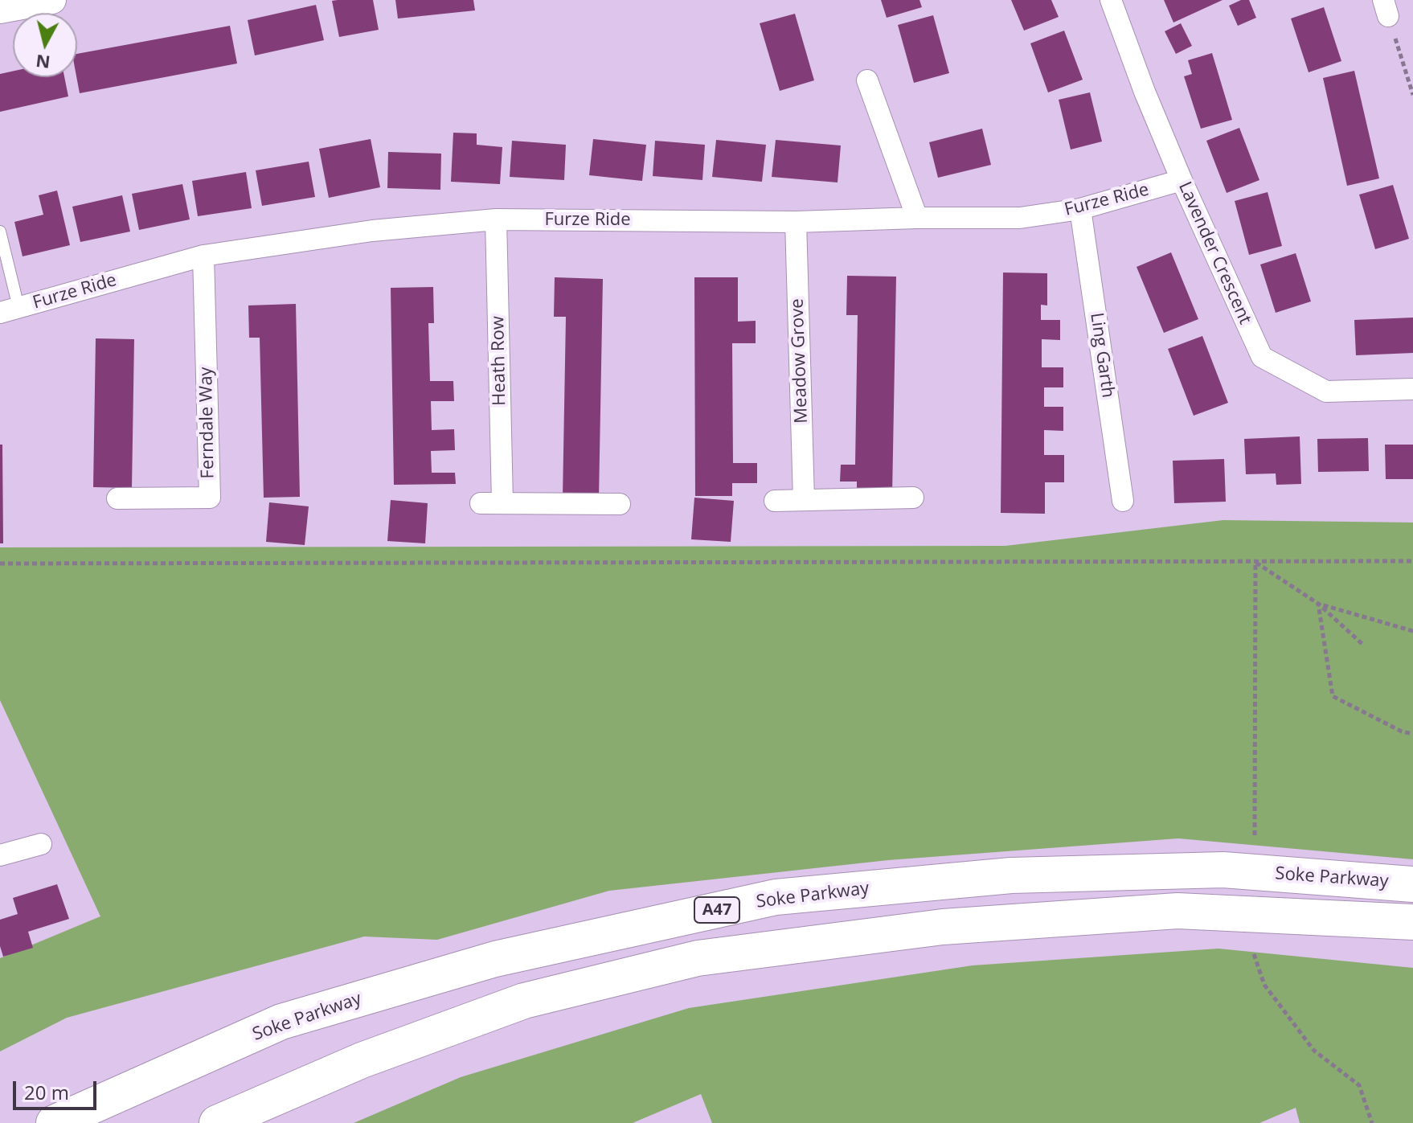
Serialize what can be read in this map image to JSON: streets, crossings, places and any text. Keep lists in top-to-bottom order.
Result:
{
  "streets": {
    "highway": ["Soke Parkway", "A47"],
    "street": [
      "Furze Ride",
      "Lavender Crescent",
      "Ling Garth",
      "Heath Row",
      "Meadow Grove",
      "Ferndale Way"
    ]
  },
  "crossings": [
    ["Furze Ride", "Lavender Crescent"],
    ["Furze Ride", "Ling Garth"],
    ["Furze Ride", "Heath Row"],
    ["Furze Ride", "Meadow Grove"],
    ["Furze Ride", "Ferndale Way"]
  ],
  "scale_bar": "20 m",
  "north": "bottom"
}
